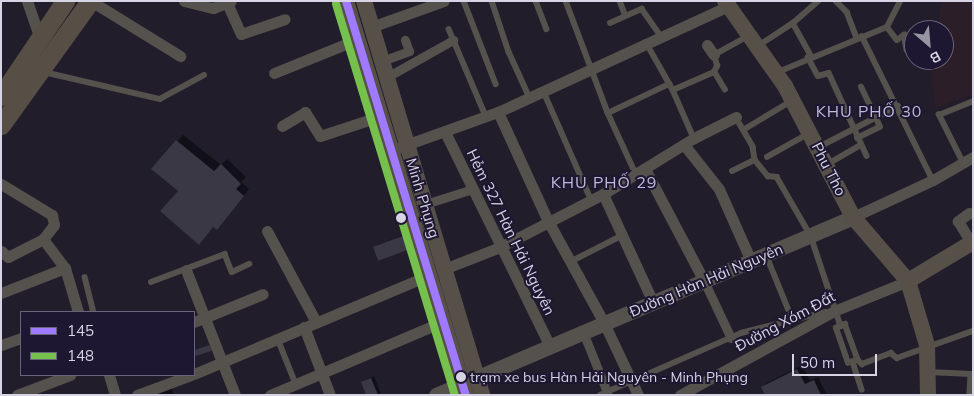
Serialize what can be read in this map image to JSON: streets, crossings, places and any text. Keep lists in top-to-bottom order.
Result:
{
  "streets": {
    "main road": ["Phu Tho", "Minh Phụng"],
    "street": ["Hẻm 327 Hàn Hải Nguyên", "Đường Hàn Hải Nguyên", "Đường Xóm Đất"]
  },
  "crossings": [
    ["Phu Tho", "Đường Hàn Hải Nguyên"],
    ["Phu Tho", "Đường Xóm Đất"],
    ["Minh Phụng", "Đường Hàn Hải Nguyên"],
    ["Hẻm 327 Hàn Hải Nguyên", "Đường Hàn Hải Nguyên"]
  ],
  "districts": ["KHU PHỐ 30", "KHU PHỐ 29"],
  "places": ["trạm xe bus Hàn Hải Nguyên - Minh Phụng"],
  "lines": ["transit line 145", "transit line 148"],
  "legend": ["145", "148"],
  "scale_bar": "50 m",
  "north": "bottom right"
}
